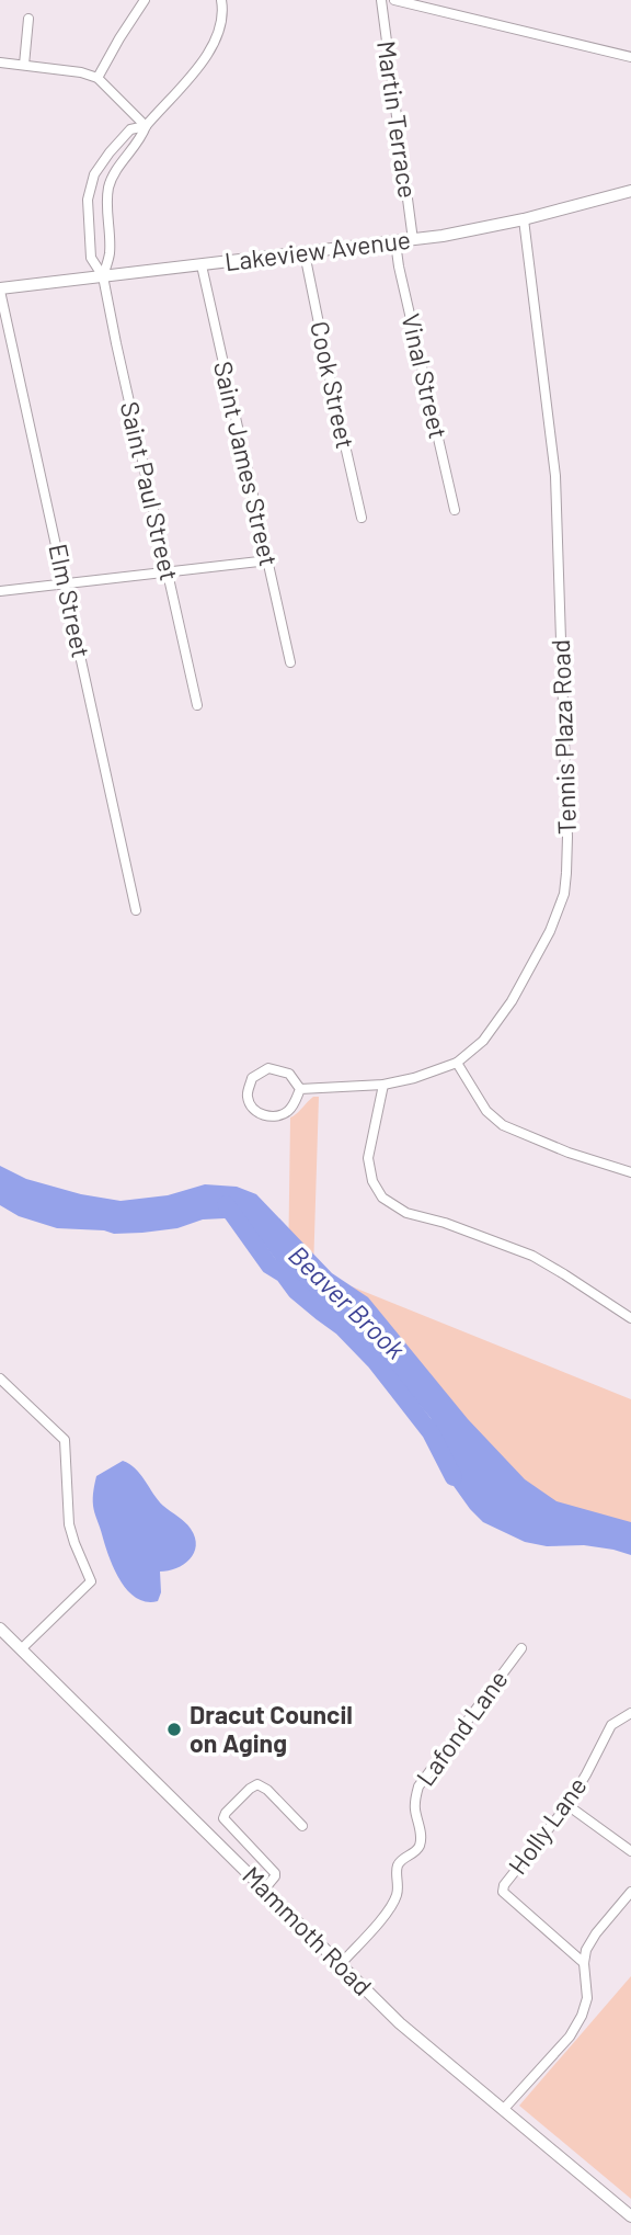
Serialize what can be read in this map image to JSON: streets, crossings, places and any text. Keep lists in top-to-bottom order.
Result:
{
  "streets": {
    "main road": ["Lakeview Avenue", "Mammoth Road"],
    "street": [
      "Martin Terrace",
      "Vinal Street",
      "Cook Street",
      "Saint James Street",
      "Saint Paul Street",
      "Elm Street",
      "Tennis Plaza Road",
      "Lafond Lane",
      "Holly Lane"
    ]
  },
  "crossings": [
    ["Martin Terrace", "Lakeview Avenue"],
    ["Lakeview Avenue", "Vinal Street"],
    ["Lakeview Avenue", "Cook Street"],
    ["Lakeview Avenue", "Saint James Street"],
    ["Lakeview Avenue", "Saint Paul Street"],
    ["Lakeview Avenue", "Elm Street"],
    ["Lakeview Avenue", "Tennis Plaza Road"],
    ["Lafond Lane", "Mammoth Road"]
  ],
  "water": ["Beaver Brook"],
  "places": ["Dracut Council on Aging"]
}
